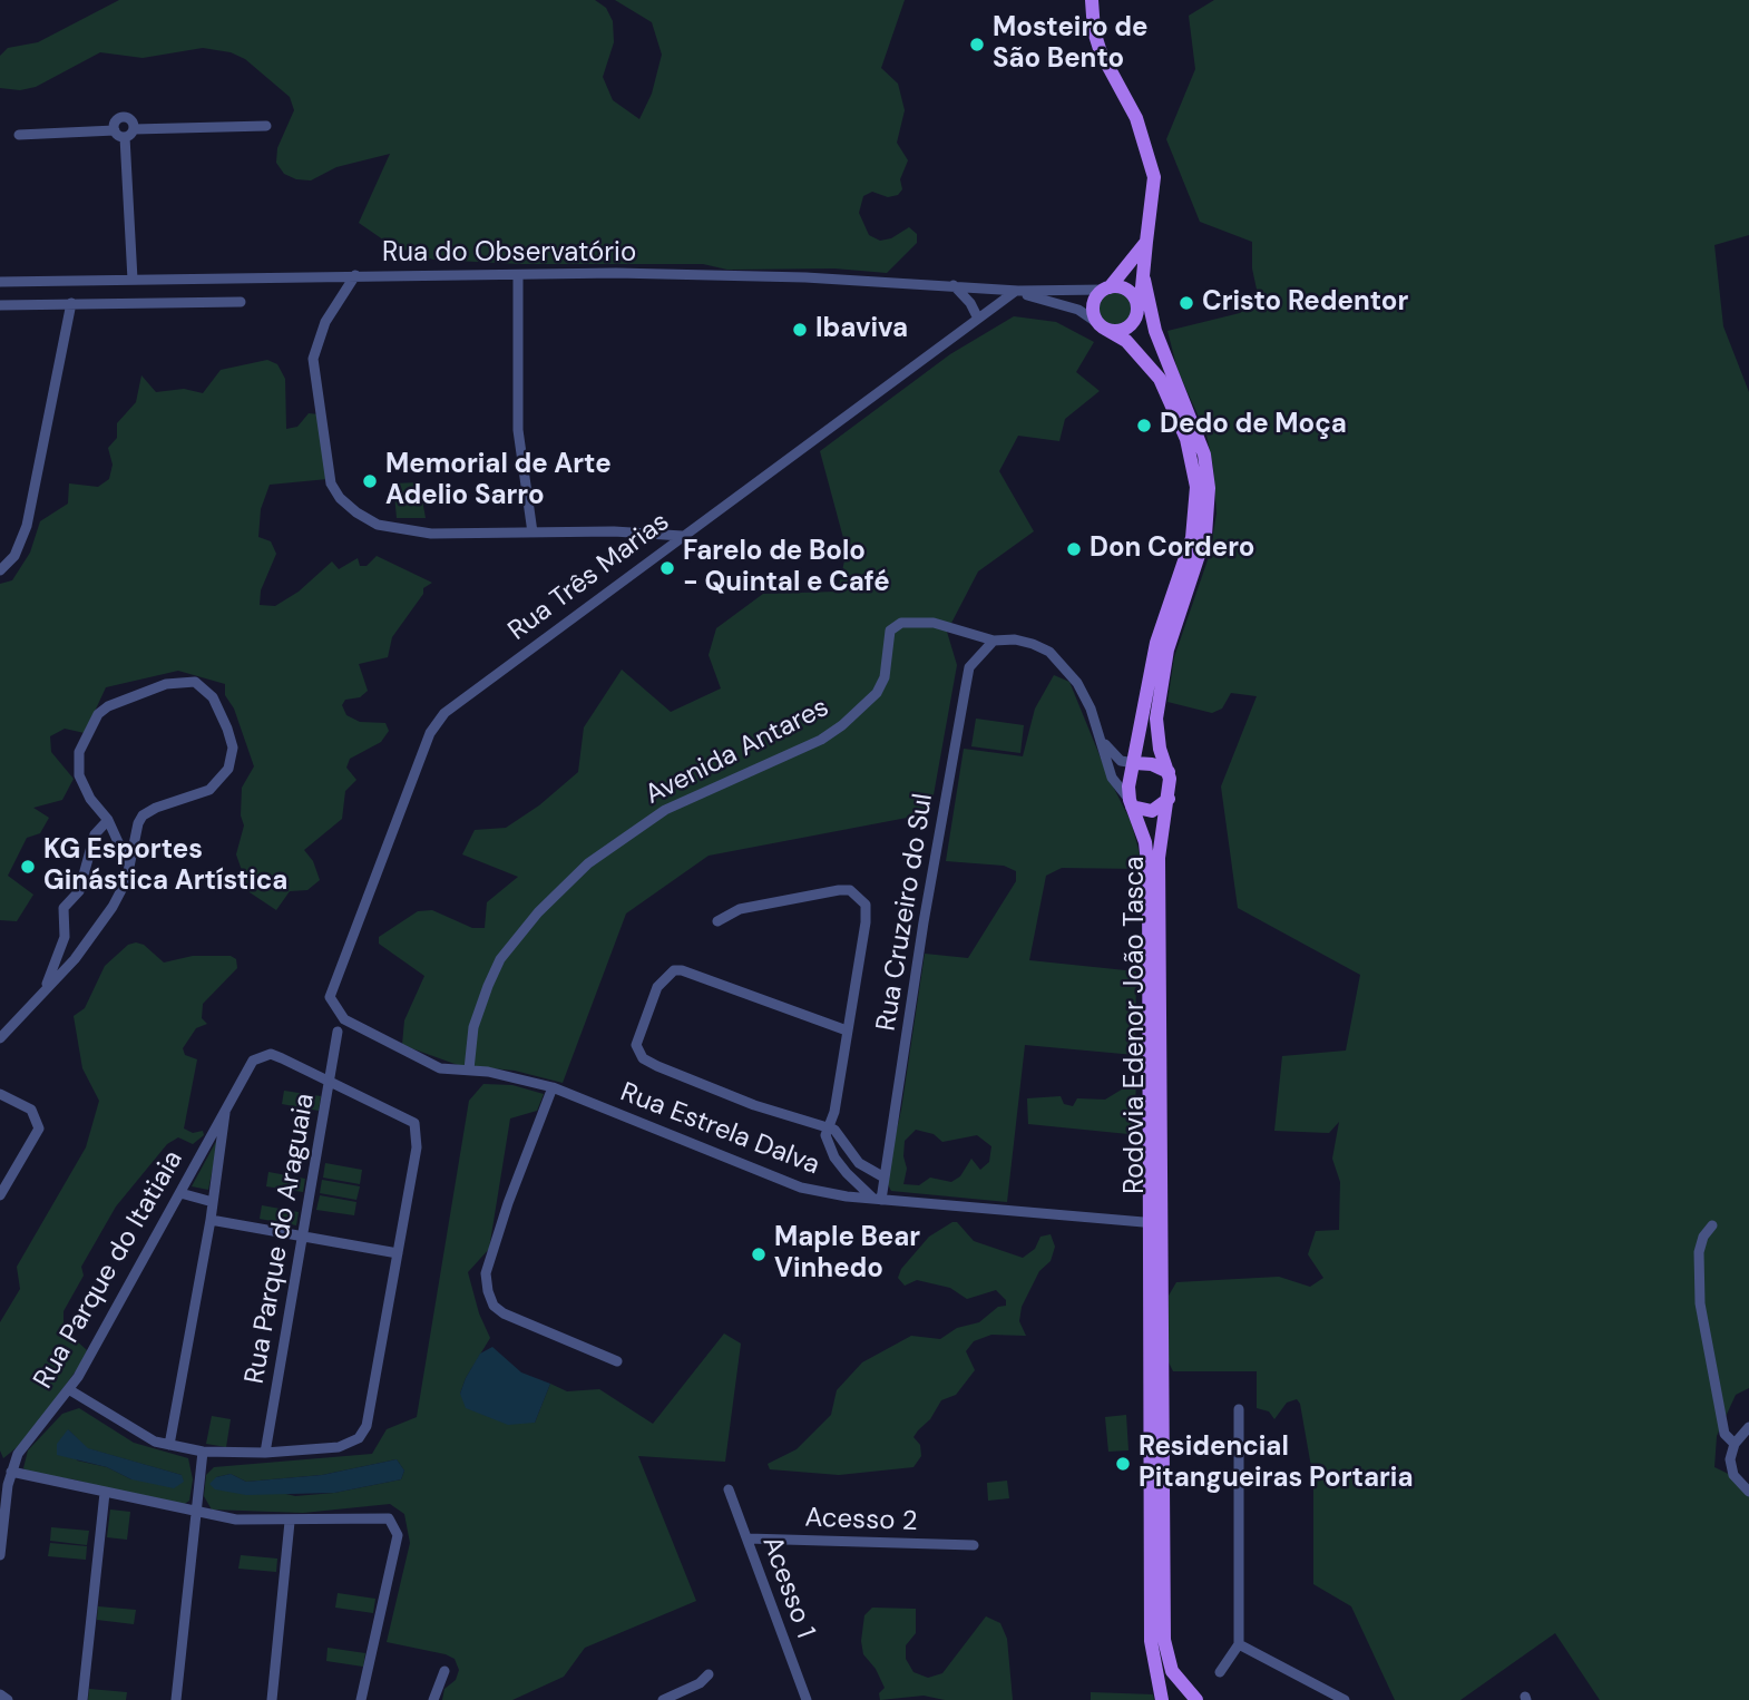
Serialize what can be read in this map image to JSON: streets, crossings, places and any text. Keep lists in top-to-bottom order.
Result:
{
  "streets": {
    "main road": ["Rodovia Edenor João Tasca"],
    "street": [
      "Rua do Observatório",
      "Rua Três Marias",
      "Avenida Antares",
      "Rua Cruzeiro do Sul",
      "Rua Estrela Dalva",
      "Rua Parque do Araguaia",
      "Rua Parque do Itatiaia",
      "Acesso 2",
      "Acesso 1"
    ]
  },
  "crossings": [
    ["Rua do Observatório", "Rua Três Marias"],
    ["Rua do Observatório", "Rodovia Edenor João Tasca"],
    ["Rua Três Marias", "Rua Estrela Dalva"],
    ["Avenida Antares", "Rua Cruzeiro do Sul"],
    ["Avenida Antares", "Rua Estrela Dalva"],
    ["Rua Cruzeiro do Sul", "Rua Estrela Dalva"],
    ["Rodovia Edenor João Tasca", "Rua Estrela Dalva"],
    ["Rua Parque do Araguaia", "Rua Parque do Itatiaia"],
    ["Acesso 2", "Acesso 1"]
  ],
  "places": [
    "Mosteiro de São Bento",
    "Cristo Redentor",
    "Ibaviva",
    "Dedo de Moça",
    "Memorial de Arte Adelio Sarro",
    "Don Cordero",
    "Farelo de Bolo - Quintal e Café",
    "KG Esportes Ginástica Artística",
    "Maple Bear Vinhedo",
    "Residencial Pitangueiras Portaria"
  ]
}
